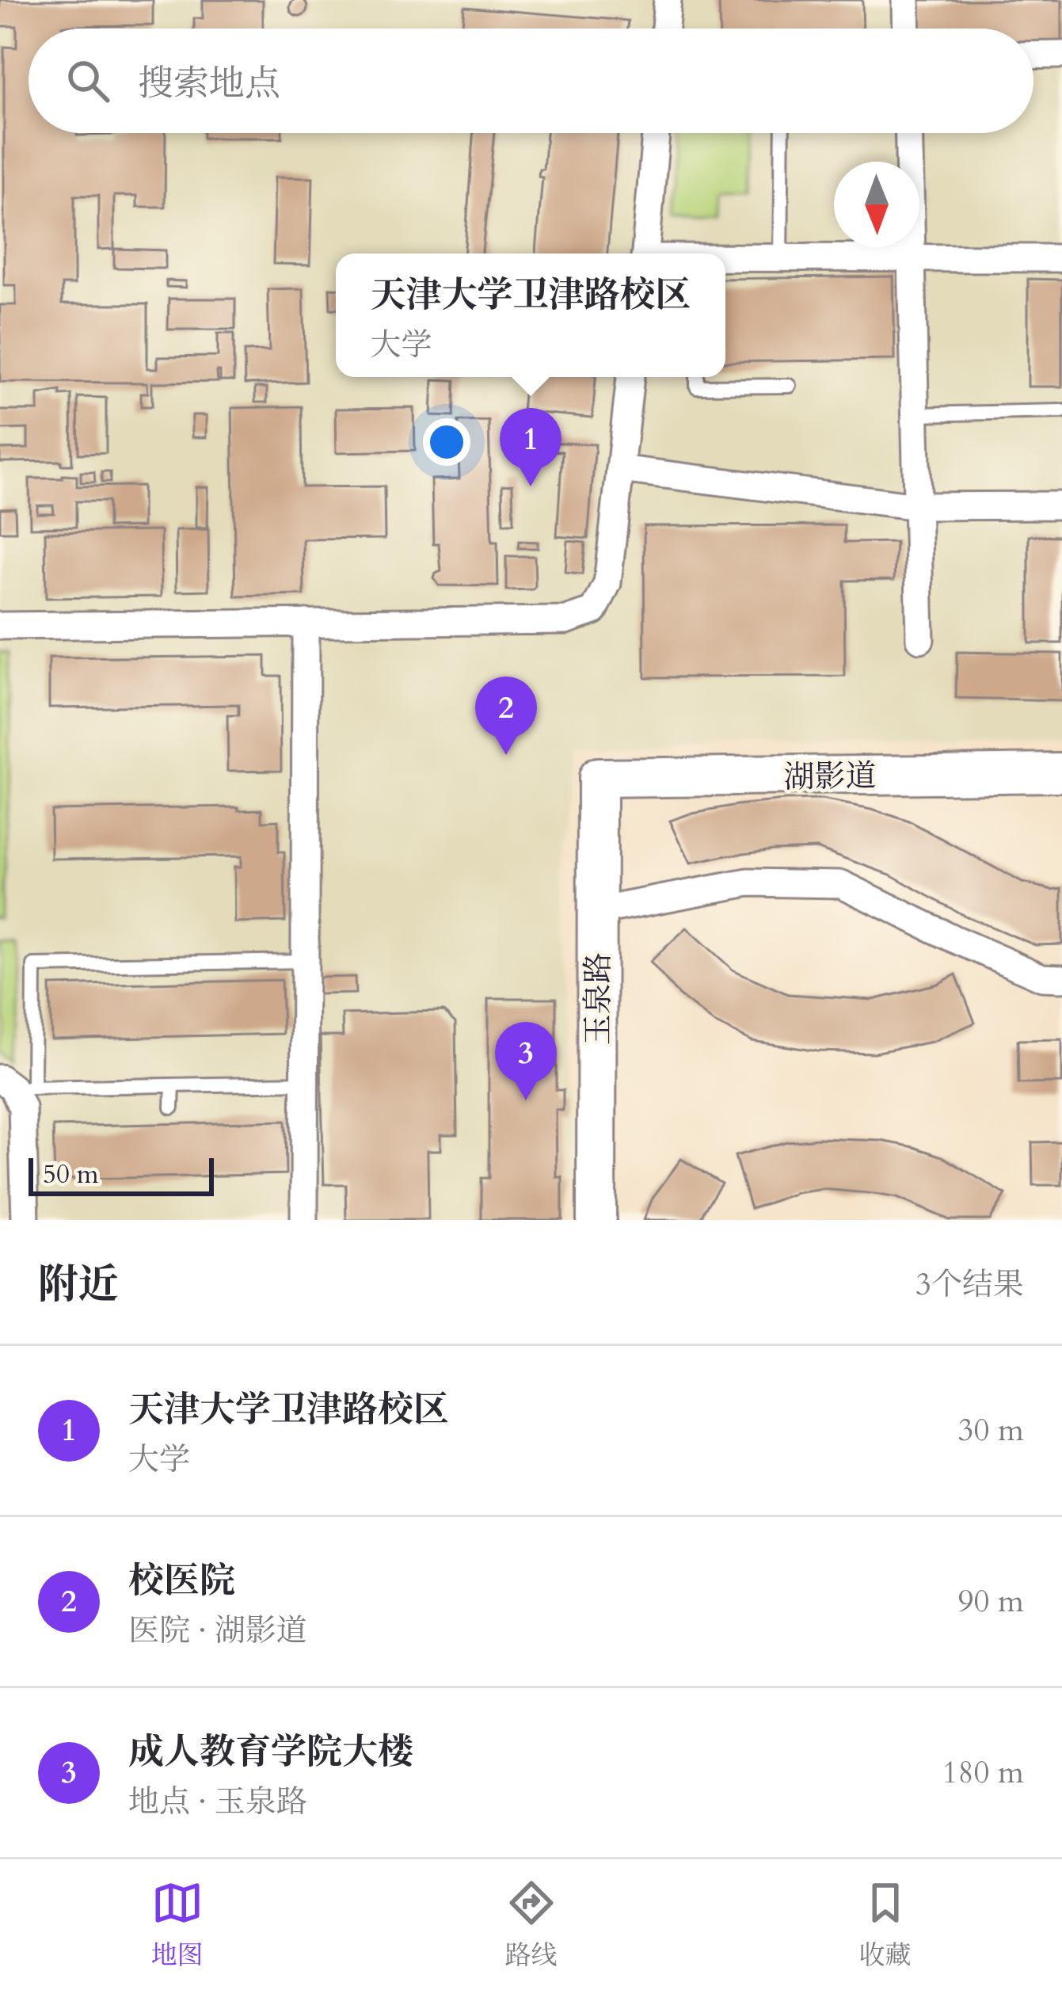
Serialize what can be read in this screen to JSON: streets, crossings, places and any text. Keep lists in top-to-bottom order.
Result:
{
  "streets": {
    "street": ["湖影道", "玉泉路"]
  },
  "crossings": [
    ["湖影道", "玉泉路"]
  ],
  "scale_bar": "50 m",
  "north": "bottom",
  "page": {
    "search": "搜索地点",
    "popup": ["天津大学卫津路校区", "大学"],
    "pins": ["1", "2", "3"],
    "scale": "50 m",
    "heading": ["附近", "3个结果"],
    "list": [
      {
        "mark": "1",
        "name": "天津大学卫津路校区",
        "note": "大学",
        "value": "30 m"
      },
      {
        "mark": "2",
        "name": "校医院",
        "note": "医院 · 湖影道",
        "value": "90 m"
      },
      {
        "mark": "3",
        "name": "成人教育学院大楼",
        "note": "地点 · 玉泉路",
        "value": "180 m"
      }
    ],
    "nav": ["地图", "路线", "收藏"]
  }
}
